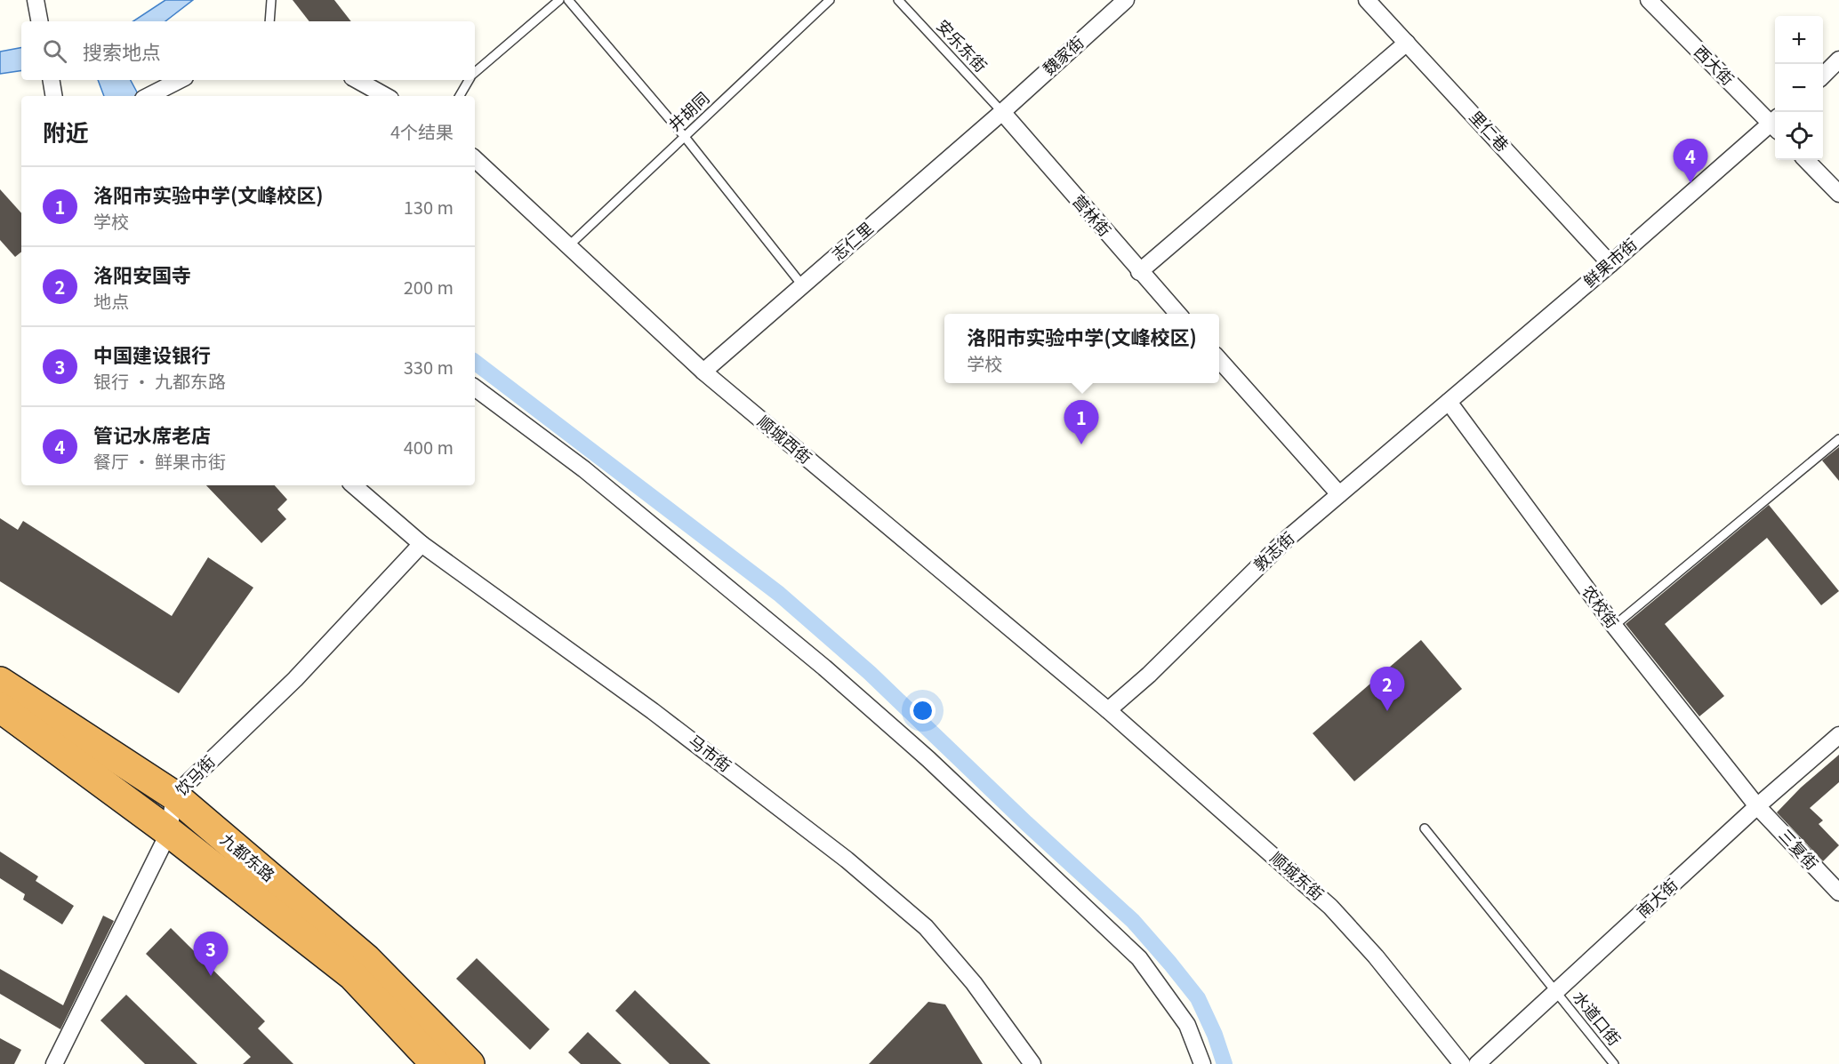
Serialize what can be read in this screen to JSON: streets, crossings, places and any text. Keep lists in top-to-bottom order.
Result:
{
  "streets": {
    "highway": ["九都东路"],
    "street": [
      "魏家街",
      "西大街",
      "里仁巷",
      "营林街",
      "志仁里",
      "鲜果市街",
      "顺城西街",
      "敦志街",
      "农校街",
      "马市街",
      "饮马街",
      "三复街",
      "顺城东街",
      "南大街"
    ],
    "lane": ["安乐东街", "井胡同", "水道口街"]
  },
  "crossings": [
    ["安乐东街", "魏家街"],
    ["安乐东街", "营林街"],
    ["安乐东街", "志仁里"],
    ["魏家街", "营林街"],
    ["魏家街", "志仁里"],
    ["井胡同", "顺城西街"],
    ["里仁巷", "鲜果市街"],
    ["营林街", "志仁里"],
    ["志仁里", "顺城西街"],
    ["鲜果市街", "敦志街"],
    ["鲜果市街", "农校街"],
    ["顺城西街", "敦志街"],
    ["顺城西街", "顺城东街"],
    ["敦志街", "农校街"],
    ["敦志街", "顺城东街"],
    ["农校街", "三复街"],
    ["农校街", "南大街"],
    ["马市街", "饮马街"],
    ["饮马街", "九都东路"],
    ["三复街", "南大街"],
    ["南大街", "水道口街"]
  ],
  "page": {
    "map_buttons": ["+", "−"],
    "search": "搜索地点",
    "heading": ["附近", "4个结果"],
    "pins": [
      "4",
      "1",
      "2",
      "3"
    ],
    "list": [
      {
        "mark": "1",
        "name": "洛阳市实验中学(文峰校区)",
        "note": "学校",
        "value": "130 m"
      },
      {
        "mark": "2",
        "name": "洛阳安国寺",
        "note": "地点",
        "value": "200 m"
      },
      {
        "mark": "3",
        "name": "中国建设银行",
        "note": "银行 · 九都东路",
        "value": "330 m"
      },
      {
        "mark": "4",
        "name": "管记水席老店",
        "note": "餐厅 · 鲜果市街",
        "value": "400 m"
      }
    ],
    "popup": ["洛阳市实验中学(文峰校区)", "学校"]
  }
}
